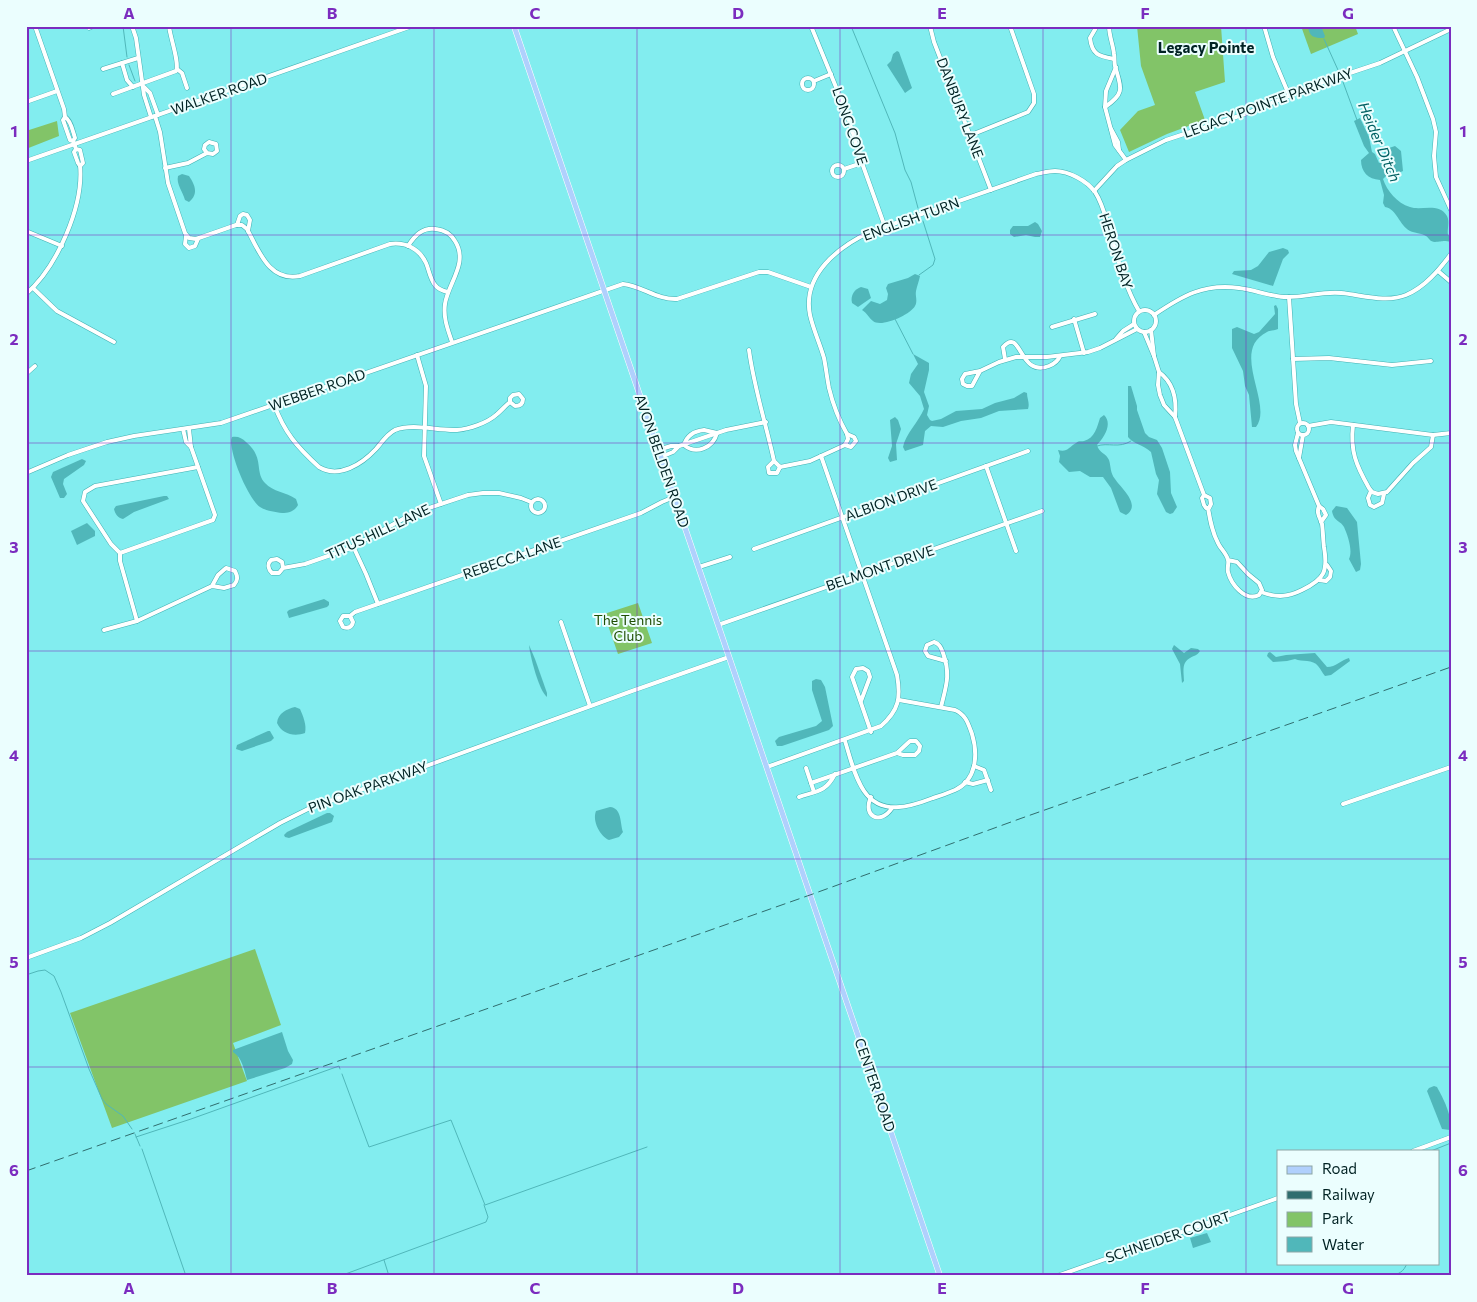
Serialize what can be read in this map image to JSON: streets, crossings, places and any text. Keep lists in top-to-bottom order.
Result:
{
  "streets": {
    "main road": ["AVON BELDEN ROAD", "CENTER ROAD"],
    "street": [
      "WALKER ROAD",
      "LEGACY POINTE PARKWAY",
      "DANBURY LANE",
      "LONG COVE",
      "ENGLISH TURN",
      "HERON BAY",
      "WEBBER ROAD",
      "ALBION DRIVE",
      "TITUS HILL LANE",
      "REBECCA LANE",
      "BELMONT DRIVE",
      "PIN OAK PARKWAY",
      "SCHNEIDER COURT"
    ]
  },
  "crossings": [
    ["LEGACY POINTE PARKWAY", "ENGLISH TURN"],
    ["LEGACY POINTE PARKWAY", "HERON BAY"],
    ["DANBURY LANE", "ENGLISH TURN"],
    ["LONG COVE", "ENGLISH TURN"],
    ["ENGLISH TURN", "HERON BAY"],
    ["ENGLISH TURN", "WEBBER ROAD"],
    ["WEBBER ROAD", "AVON BELDEN ROAD"],
    ["AVON BELDEN ROAD", "REBECCA LANE"],
    ["AVON BELDEN ROAD", "BELMONT DRIVE"],
    ["AVON BELDEN ROAD", "PIN OAK PARKWAY"],
    ["AVON BELDEN ROAD", "CENTER ROAD"]
  ],
  "districts": ["Legacy Pointe"],
  "water": ["Heider Ditch"],
  "parks": ["The Tennis Club"],
  "legend": [
    "Road",
    "Railway",
    "Park",
    "Water"
  ],
  "grid": {
    "columns": [
      "A",
      "B",
      "C",
      "D",
      "E",
      "F",
      "G"
    ],
    "rows": [
      "1",
      "2",
      "3",
      "4",
      "5",
      "6"
    ]
  }
}
